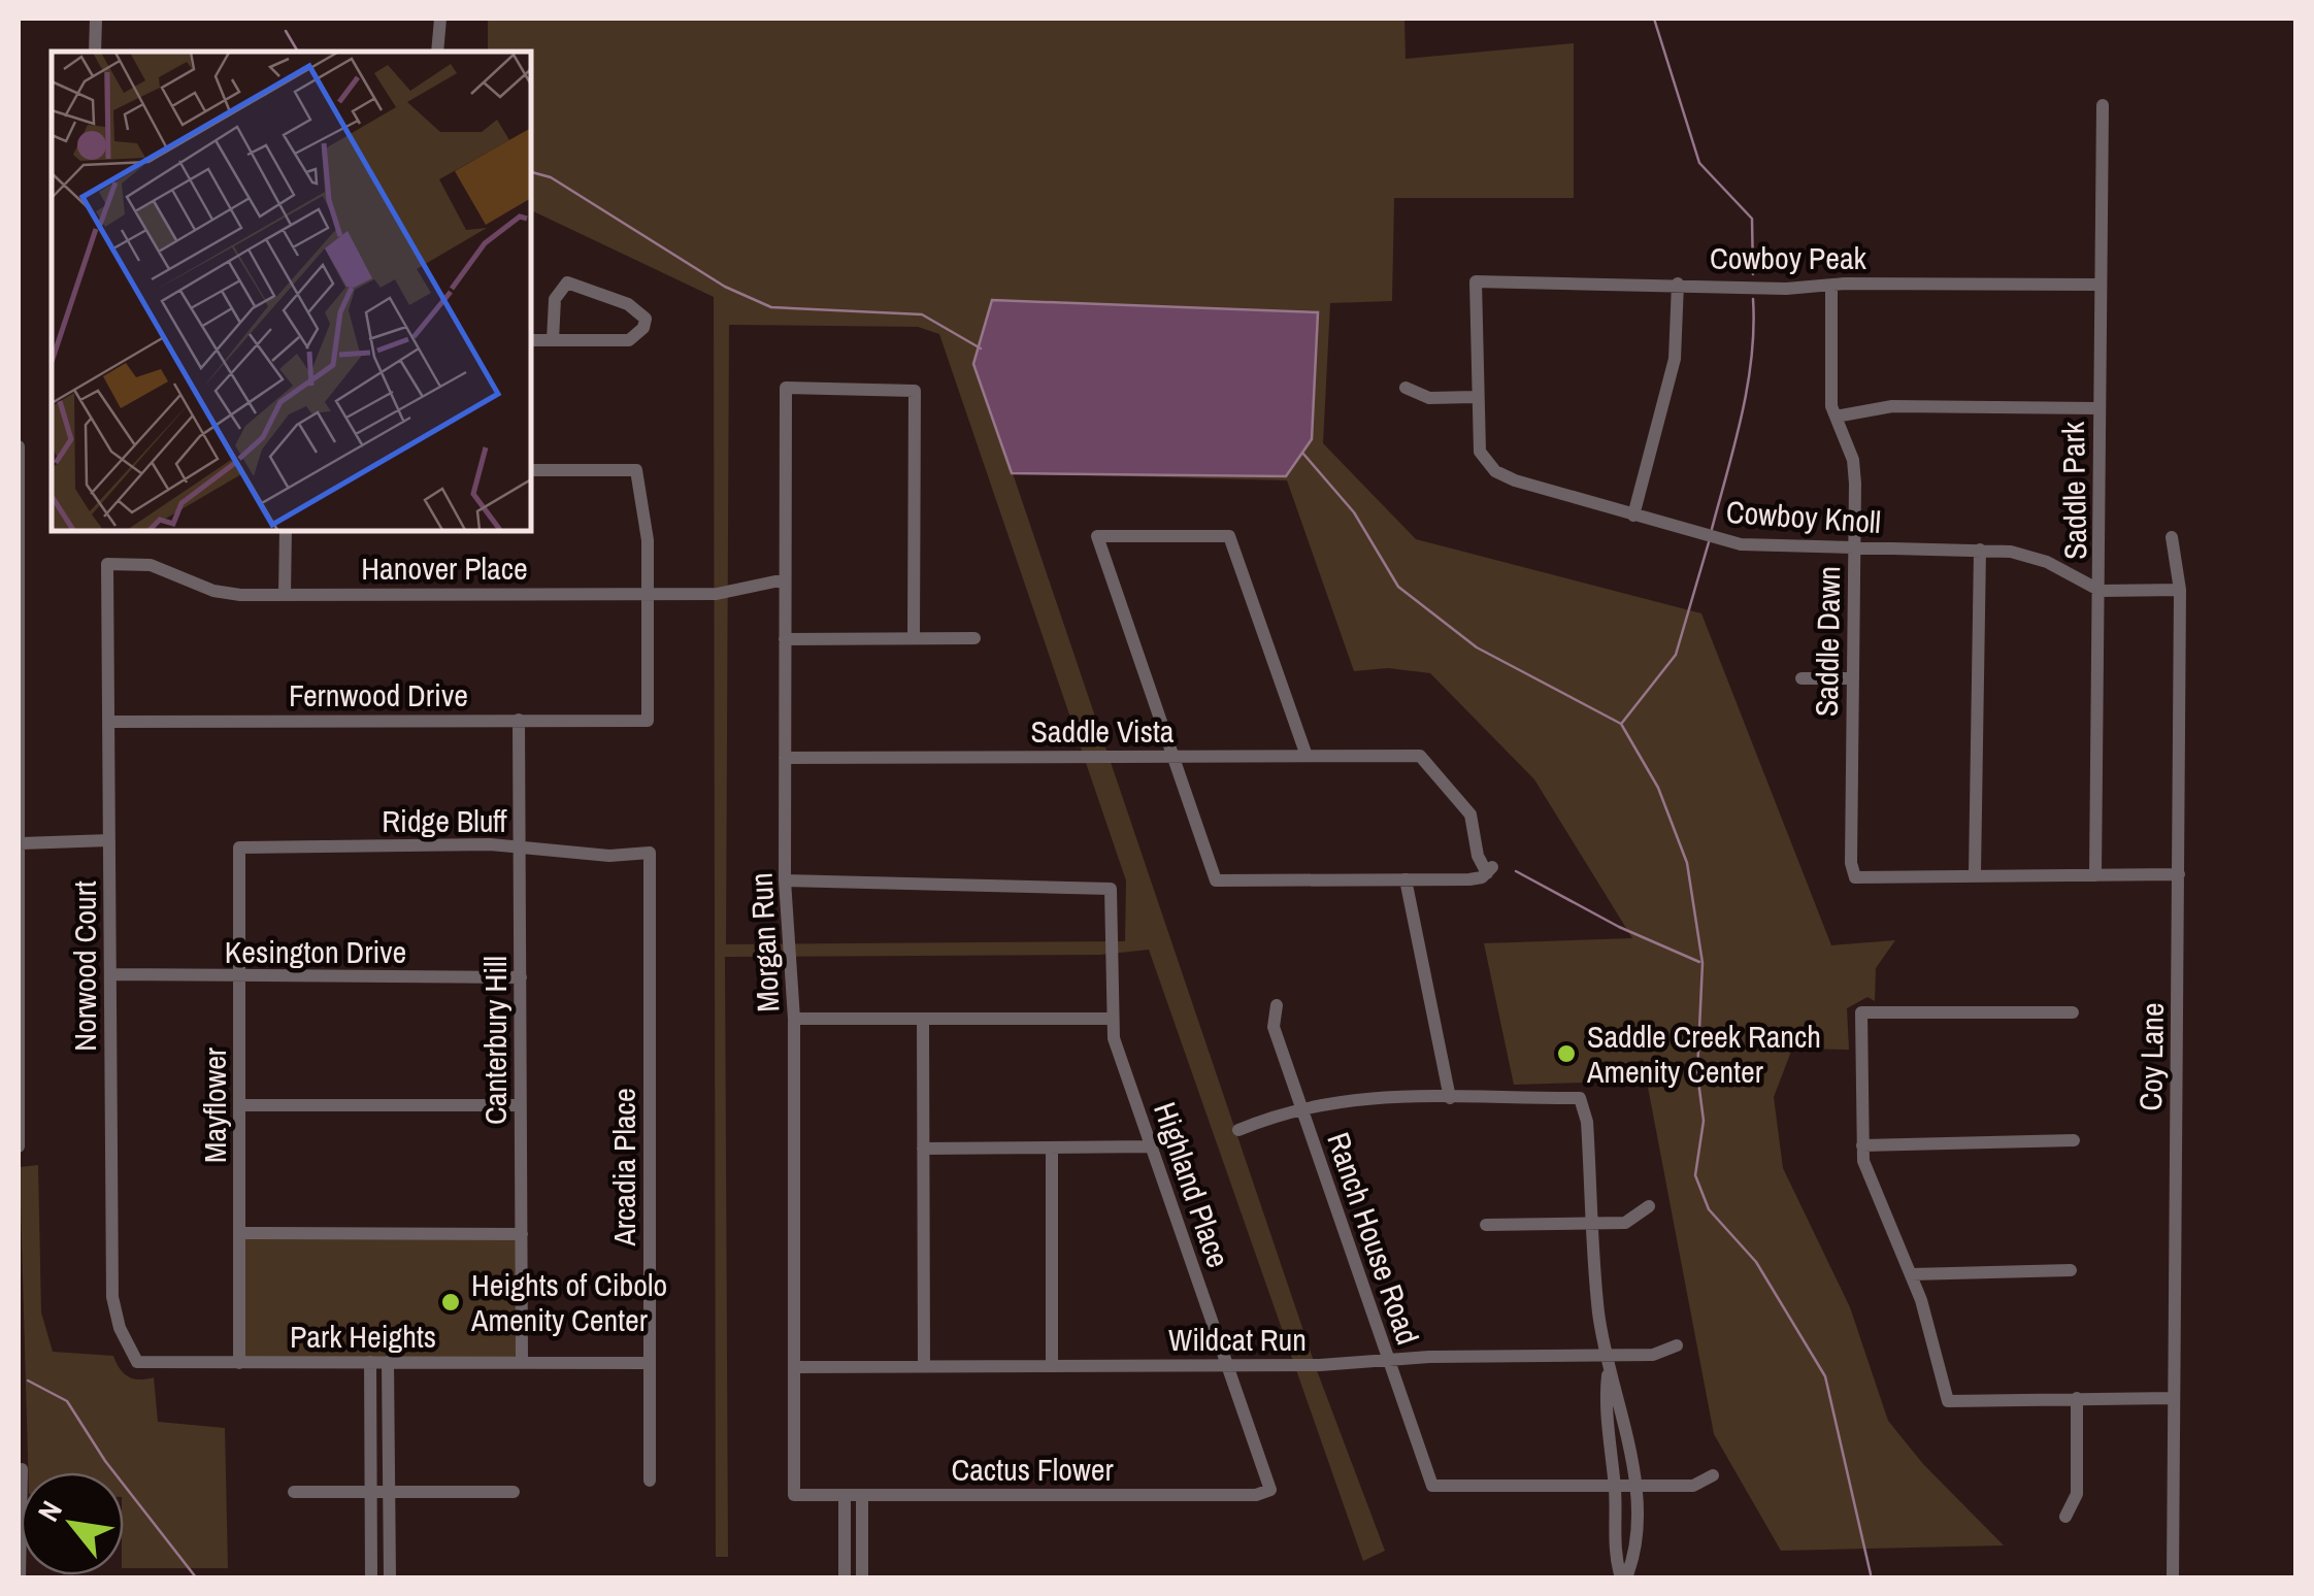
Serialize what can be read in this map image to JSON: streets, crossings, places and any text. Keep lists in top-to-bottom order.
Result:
{
  "streets": {
    "street": [
      "Cowboy Peak",
      "Saddle Park",
      "Cowboy Knoll",
      "Hanover Place",
      "Saddle Dawn",
      "Fernwood Drive",
      "Saddle Vista",
      "Ridge Bluff",
      "Morgan Run",
      "Kesington Drive",
      "Norwood Court",
      "Canterbury Hill",
      "Coy Lane",
      "Mayflower",
      "Arcadia Place",
      "Highland Place",
      "Ranch House Road",
      "Park Heights",
      "Wildcat Run",
      "Cactus Flower"
    ]
  },
  "crossings": [
    ["Cowboy Peak", "Saddle Park"],
    ["Cowboy Peak", "Cowboy Knoll"],
    ["Cowboy Peak", "Saddle Dawn"],
    ["Saddle Park", "Cowboy Knoll"],
    ["Cowboy Knoll", "Saddle Dawn"],
    ["Cowboy Knoll", "Coy Lane"],
    ["Hanover Place", "Fernwood Drive"],
    ["Hanover Place", "Morgan Run"],
    ["Hanover Place", "Norwood Court"],
    ["Fernwood Drive", "Norwood Court"],
    ["Fernwood Drive", "Canterbury Hill"],
    ["Saddle Vista", "Morgan Run"],
    ["Ridge Bluff", "Canterbury Hill"],
    ["Ridge Bluff", "Mayflower"],
    ["Ridge Bluff", "Arcadia Place"],
    ["Morgan Run", "Highland Place"],
    ["Morgan Run", "Wildcat Run"],
    ["Morgan Run", "Cactus Flower"],
    ["Kesington Drive", "Norwood Court"],
    ["Kesington Drive", "Canterbury Hill"],
    ["Kesington Drive", "Mayflower"],
    ["Norwood Court", "Park Heights"],
    ["Canterbury Hill", "Park Heights"],
    ["Mayflower", "Park Heights"],
    ["Arcadia Place", "Park Heights"],
    ["Highland Place", "Wildcat Run"],
    ["Highland Place", "Cactus Flower"],
    ["Ranch House Road", "Wildcat Run"]
  ],
  "places": ["Saddle Creek Ranch Amenity Center", "Heights of Cibolo Amenity Center"],
  "north": "top left"
}
